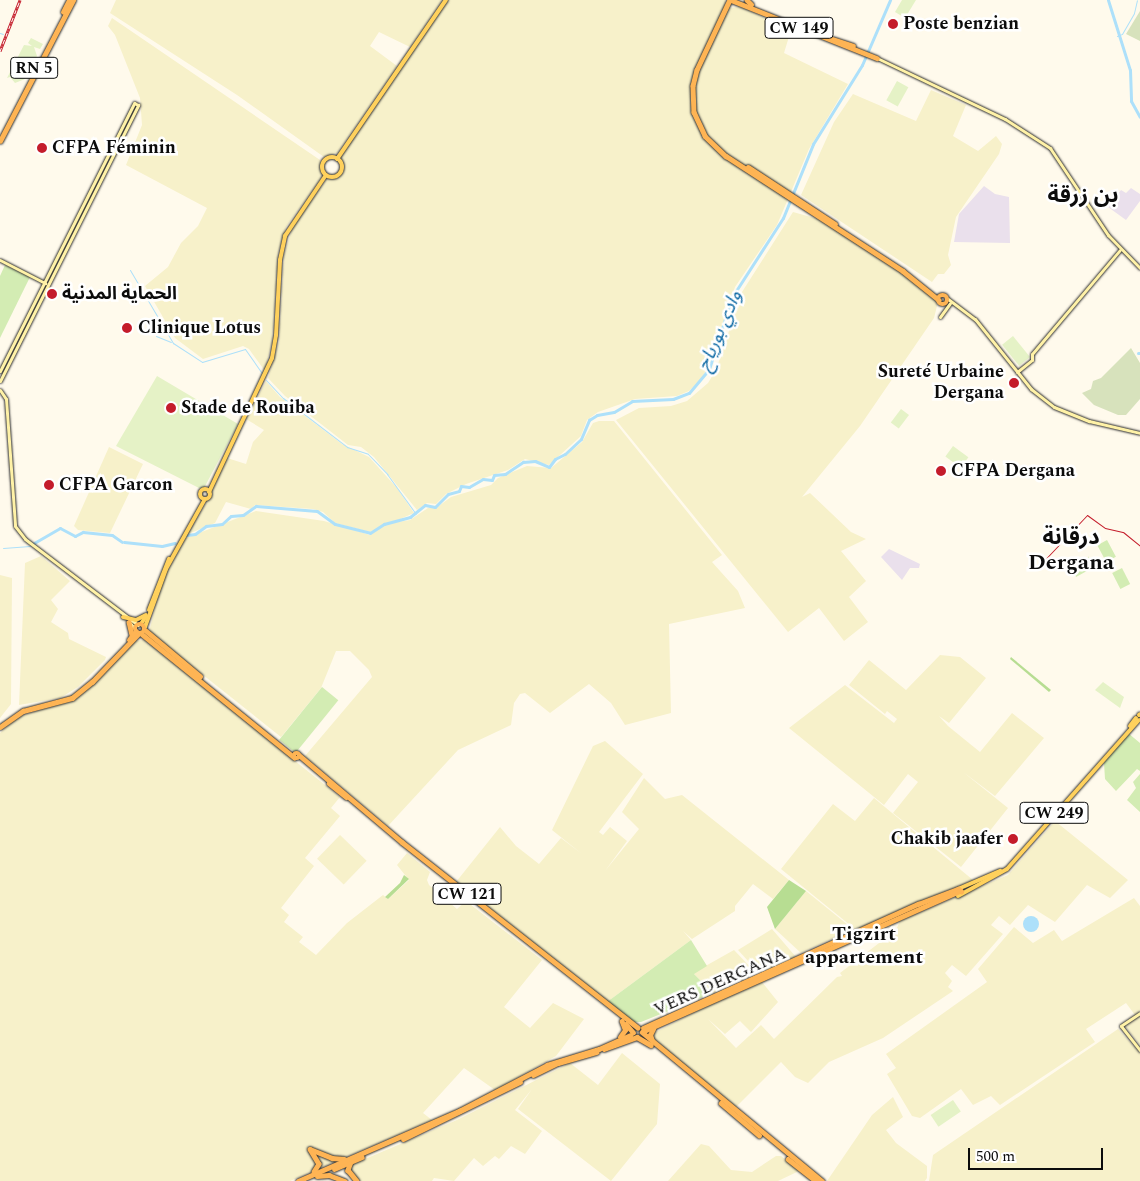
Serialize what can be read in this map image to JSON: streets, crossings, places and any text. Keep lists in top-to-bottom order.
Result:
{
  "streets": {
    "highway": [
      "CW 149",
      "RN 5",
      "CW 121",
      "VERS DERGANA"
    ],
    "main road": ["CW 249"]
  },
  "crossings": [
    ["CW 249", "VERS DERGANA"]
  ],
  "districts": ["بن زرقة", "درقانة Dergana", "Tigzirt appartement"],
  "water": ["وادي بورياح"],
  "places": [
    "Poste benzian",
    "CFPA Féminin",
    "الحماية المدنية",
    "Clinique Lotus",
    "Sureté Urbaine Dergana",
    "Stade de Rouiba",
    "CFPA Dergana",
    "CFPA Garcon",
    "Chakib jaafer"
  ],
  "scale_bar": "500 m"
}
